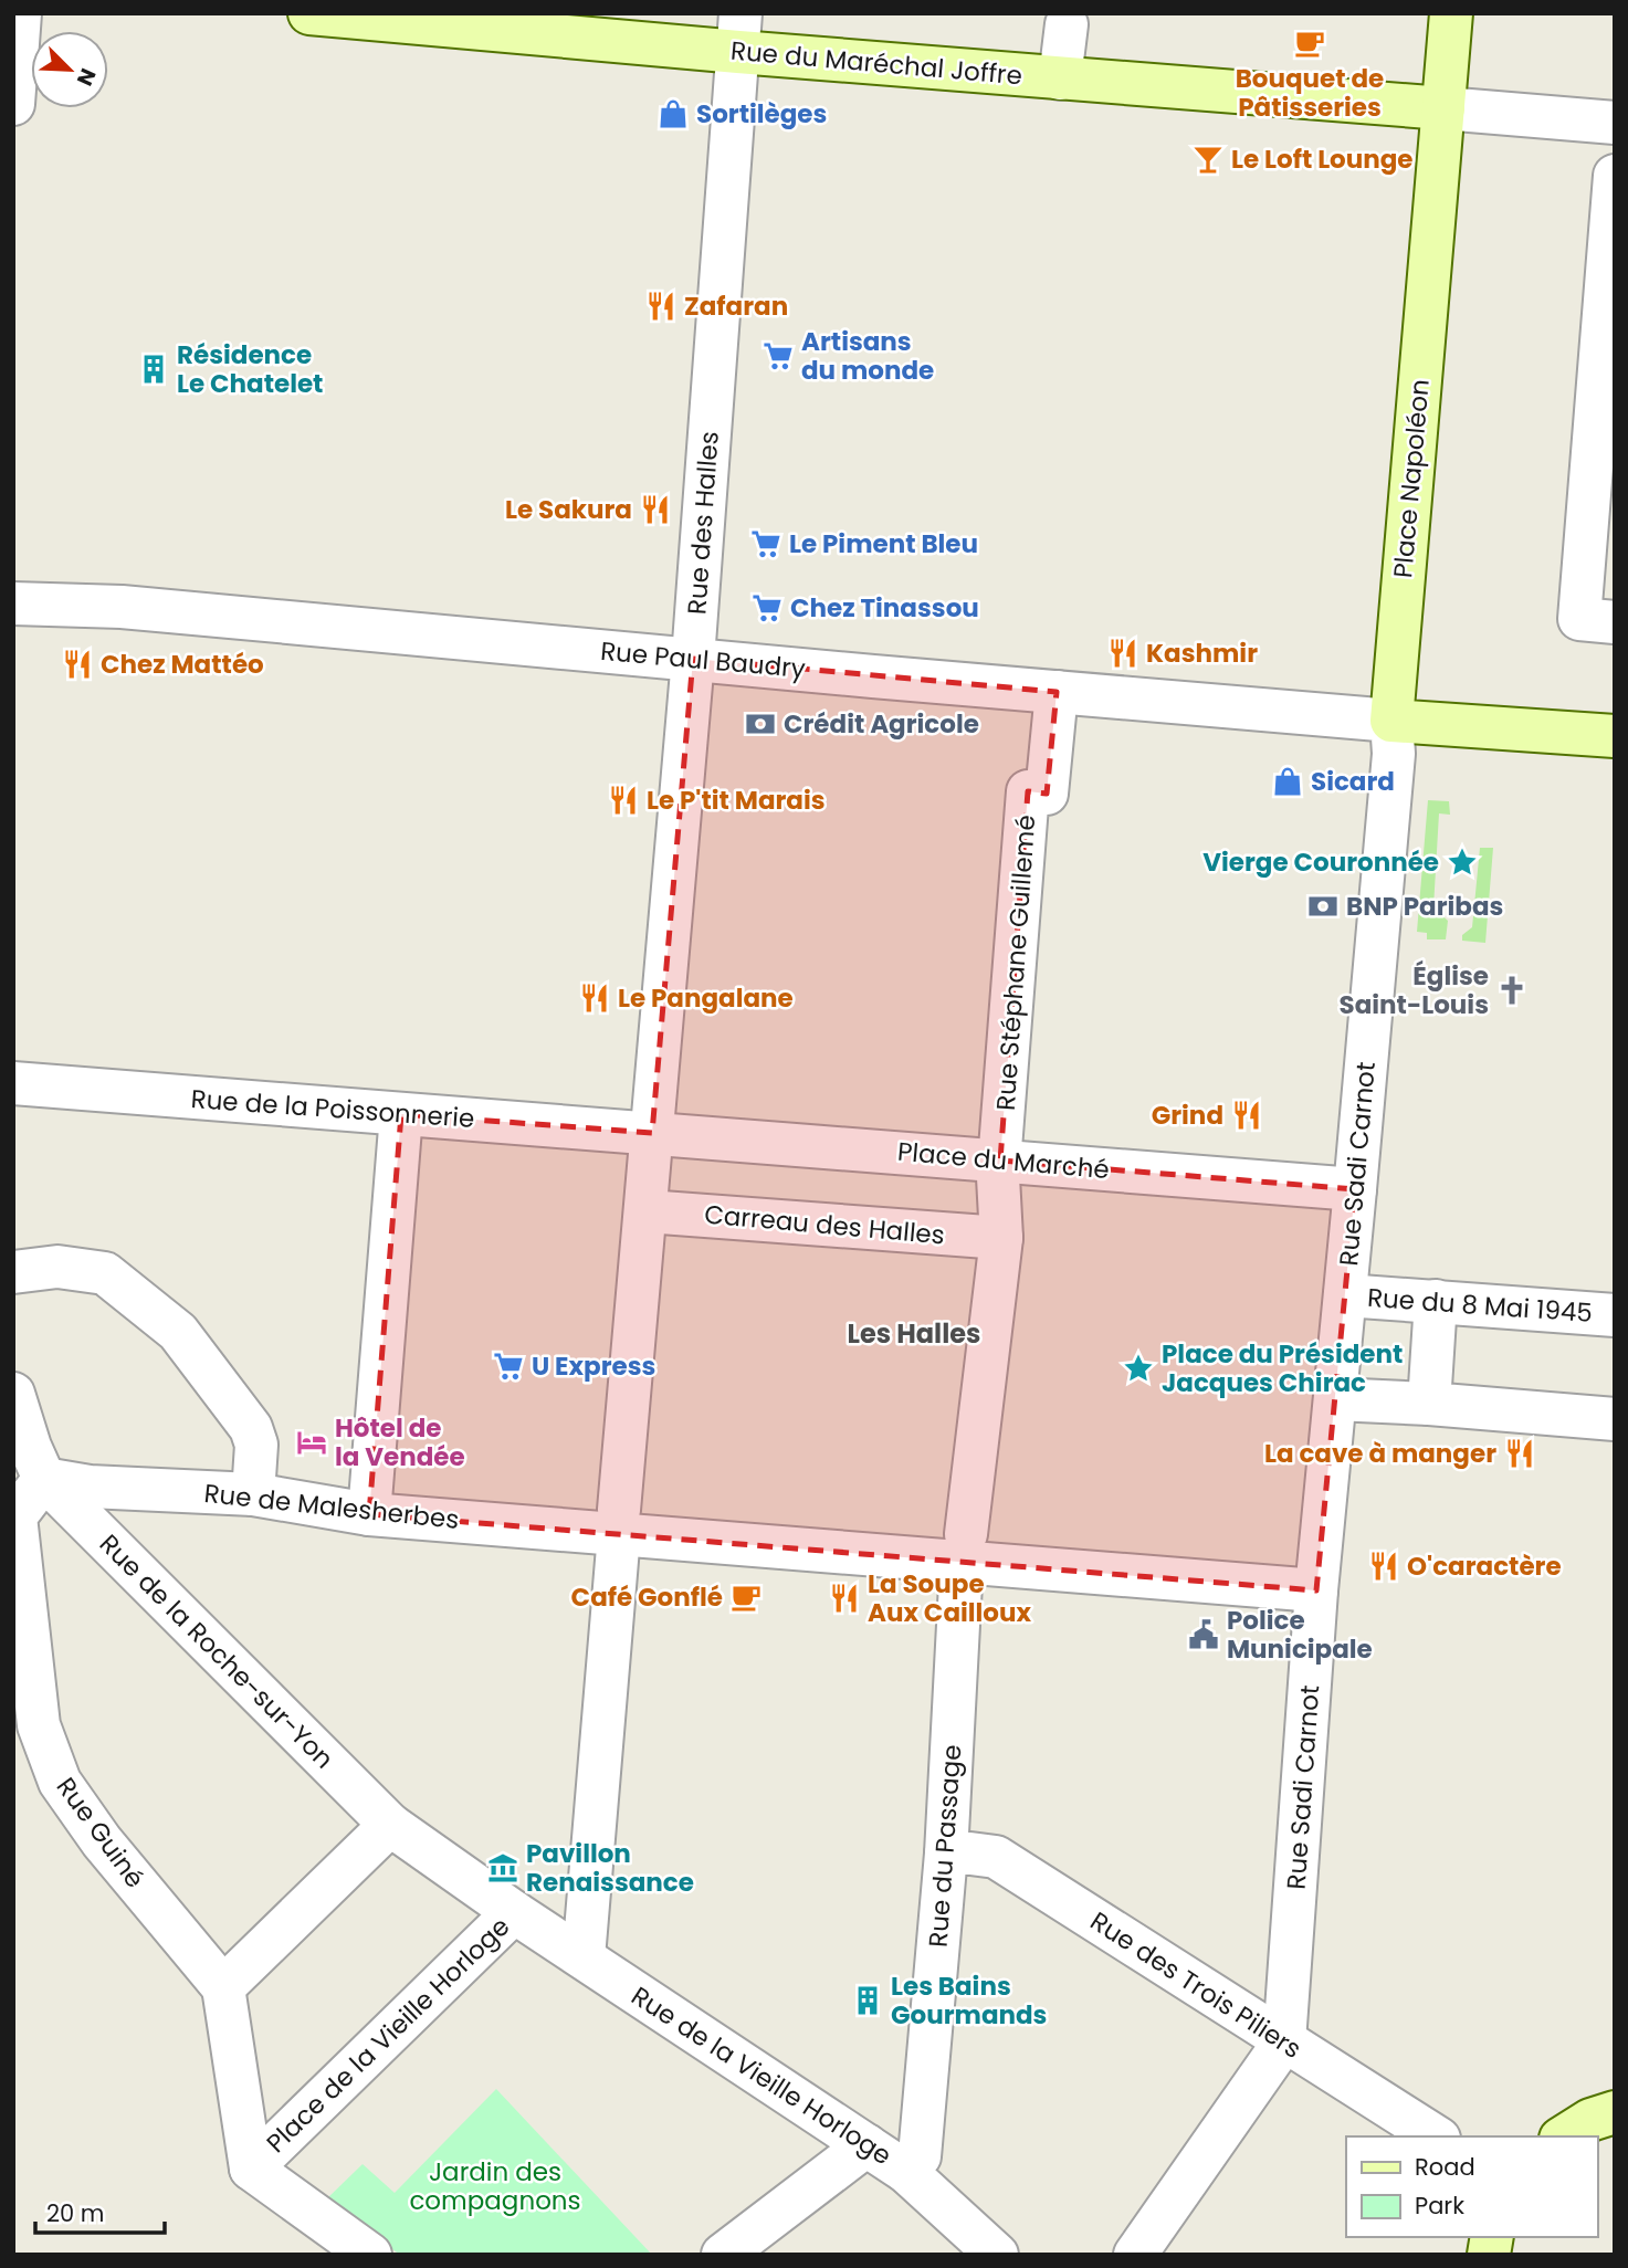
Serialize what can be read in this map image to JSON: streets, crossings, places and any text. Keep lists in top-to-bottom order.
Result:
{
  "streets": {
    "street": [
      "Rue du Maréchal Joffre",
      "Place Napoléon",
      "Rue des Halles",
      "Rue Paul Baudry",
      "Rue Stéphane Guillemé",
      "Rue de la Poissonnerie",
      "Place du Marché",
      "Rue Sadi Carnot",
      "Carreau des Halles",
      "Rue du 8 Mai 1945",
      "Rue de Malesherbes",
      "Rue de la Roche-sur-Yon",
      "Rue Guiné",
      "Rue du Passage",
      "Rue des Trois Piliers",
      "Place de la Vieille Horloge",
      "Rue de la Vieille Horloge"
    ]
  },
  "crossings": [
    ["Rue du Maréchal Joffre", "Place Napoléon"],
    ["Rue du Maréchal Joffre", "Rue des Halles"],
    ["Place Napoléon", "Rue Paul Baudry"],
    ["Place Napoléon", "Rue Sadi Carnot"],
    ["Rue des Halles", "Rue Paul Baudry"],
    ["Rue des Halles", "Rue de la Poissonnerie"],
    ["Rue des Halles", "Place du Marché"],
    ["Rue Paul Baudry", "Rue Stéphane Guillemé"],
    ["Rue Paul Baudry", "Rue Sadi Carnot"],
    ["Rue Stéphane Guillemé", "Place du Marché"],
    ["Rue de la Poissonnerie", "Place du Marché"],
    ["Place du Marché", "Rue Sadi Carnot"],
    ["Rue Sadi Carnot", "Rue du 8 Mai 1945"],
    ["Rue Sadi Carnot", "Rue des Trois Piliers"],
    ["Rue de Malesherbes", "Rue de la Roche-sur-Yon"],
    ["Rue de Malesherbes", "Rue Guiné"],
    ["Rue de la Roche-sur-Yon", "Rue Guiné"],
    ["Rue de la Roche-sur-Yon", "Place de la Vieille Horloge"],
    ["Rue Guiné", "Place de la Vieille Horloge"],
    ["Rue du Passage", "Rue des Trois Piliers"],
    ["Rue du Passage", "Rue de la Vieille Horloge"],
    ["Place de la Vieille Horloge", "Rue de la Vieille Horloge"]
  ],
  "districts": ["Les Halles"],
  "parks": ["Jardin des compagnons"],
  "places": {
    "cafe": ["Bouquet de Pâtisseries", "Café Gonflé"],
    "shop": ["Sortilèges", "Sicard"],
    "bar": ["Le Loft Lounge"],
    "restaurant": [
      "Zafaran",
      "Le Sakura",
      "Kashmir",
      "Chez Mattéo",
      "Le P'tit Marais",
      "Le Pangalane",
      "Grind",
      "La cave à manger",
      "O'caractère",
      "La Soupe Aux Cailloux"
    ],
    "supermarket": [
      "Artisans du monde",
      "Le Piment Bleu",
      "Chez Tinassou",
      "U Express"
    ],
    "building": ["Résidence Le Chatelet", "Les Bains Gourmands"],
    "bank": ["Crédit Agricole", "BNP Paribas"],
    "place": ["Vierge Couronnée", "Place du Président Jacques Chirac"],
    "church": ["Église Saint-Louis"],
    "hotel": ["Hôtel de la Vendée"],
    "public building": ["Police Municipale"],
    "museum": ["Pavillon Renaissance"]
  },
  "legend": ["Road", "Park"],
  "scale_bar": "20 m",
  "north": "bottom right"
}
